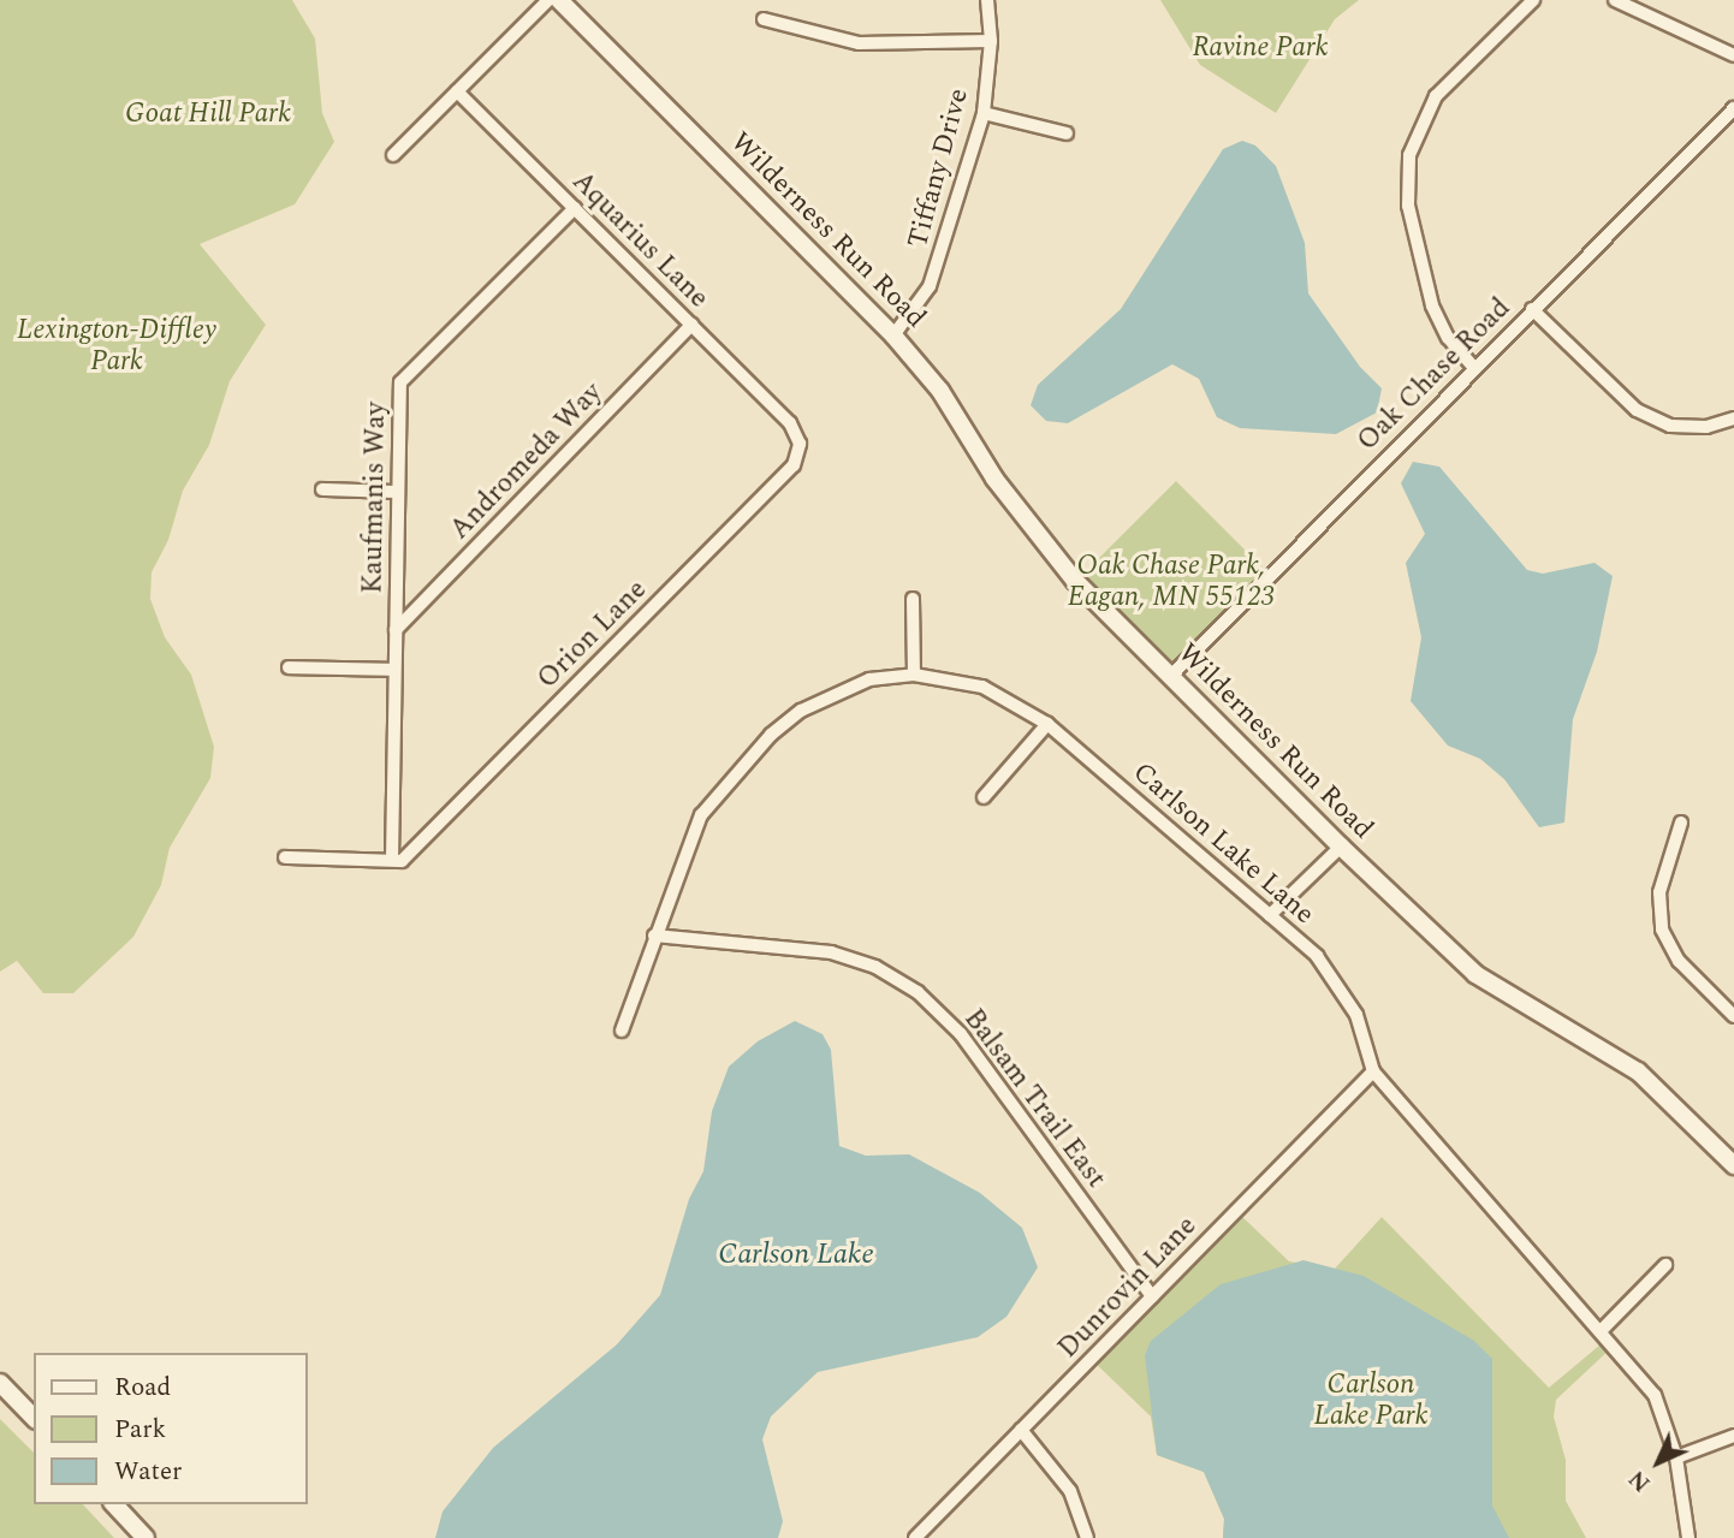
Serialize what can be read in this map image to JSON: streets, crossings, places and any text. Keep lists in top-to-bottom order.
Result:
{
  "streets": {
    "street": [
      "Tiffany Drive",
      "Wilderness Run Road",
      "Aquarius Lane",
      "Oak Chase Road",
      "Andromeda Way",
      "Kaufmanis Way",
      "Orion Lane",
      "Carlson Lake Lane",
      "Balsam Trail East",
      "Dunrovin Lane"
    ]
  },
  "crossings": [
    ["Tiffany Drive", "Wilderness Run Road"],
    ["Wilderness Run Road", "Oak Chase Road"],
    ["Aquarius Lane", "Andromeda Way"],
    ["Aquarius Lane", "Kaufmanis Way"],
    ["Aquarius Lane", "Orion Lane"],
    ["Andromeda Way", "Kaufmanis Way"],
    ["Kaufmanis Way", "Orion Lane"],
    ["Carlson Lake Lane", "Balsam Trail East"],
    ["Carlson Lake Lane", "Dunrovin Lane"],
    ["Balsam Trail East", "Dunrovin Lane"]
  ],
  "water": ["Carlson Lake"],
  "parks": [
    "Ravine Park",
    "Goat Hill Park",
    "Lexington-Diffley Park",
    "Oak Chase Park, Eagan, MN 55123",
    "Carlson Lake Park"
  ],
  "legend": ["Road", "Park", "Water"],
  "north": "bottom left"
}
